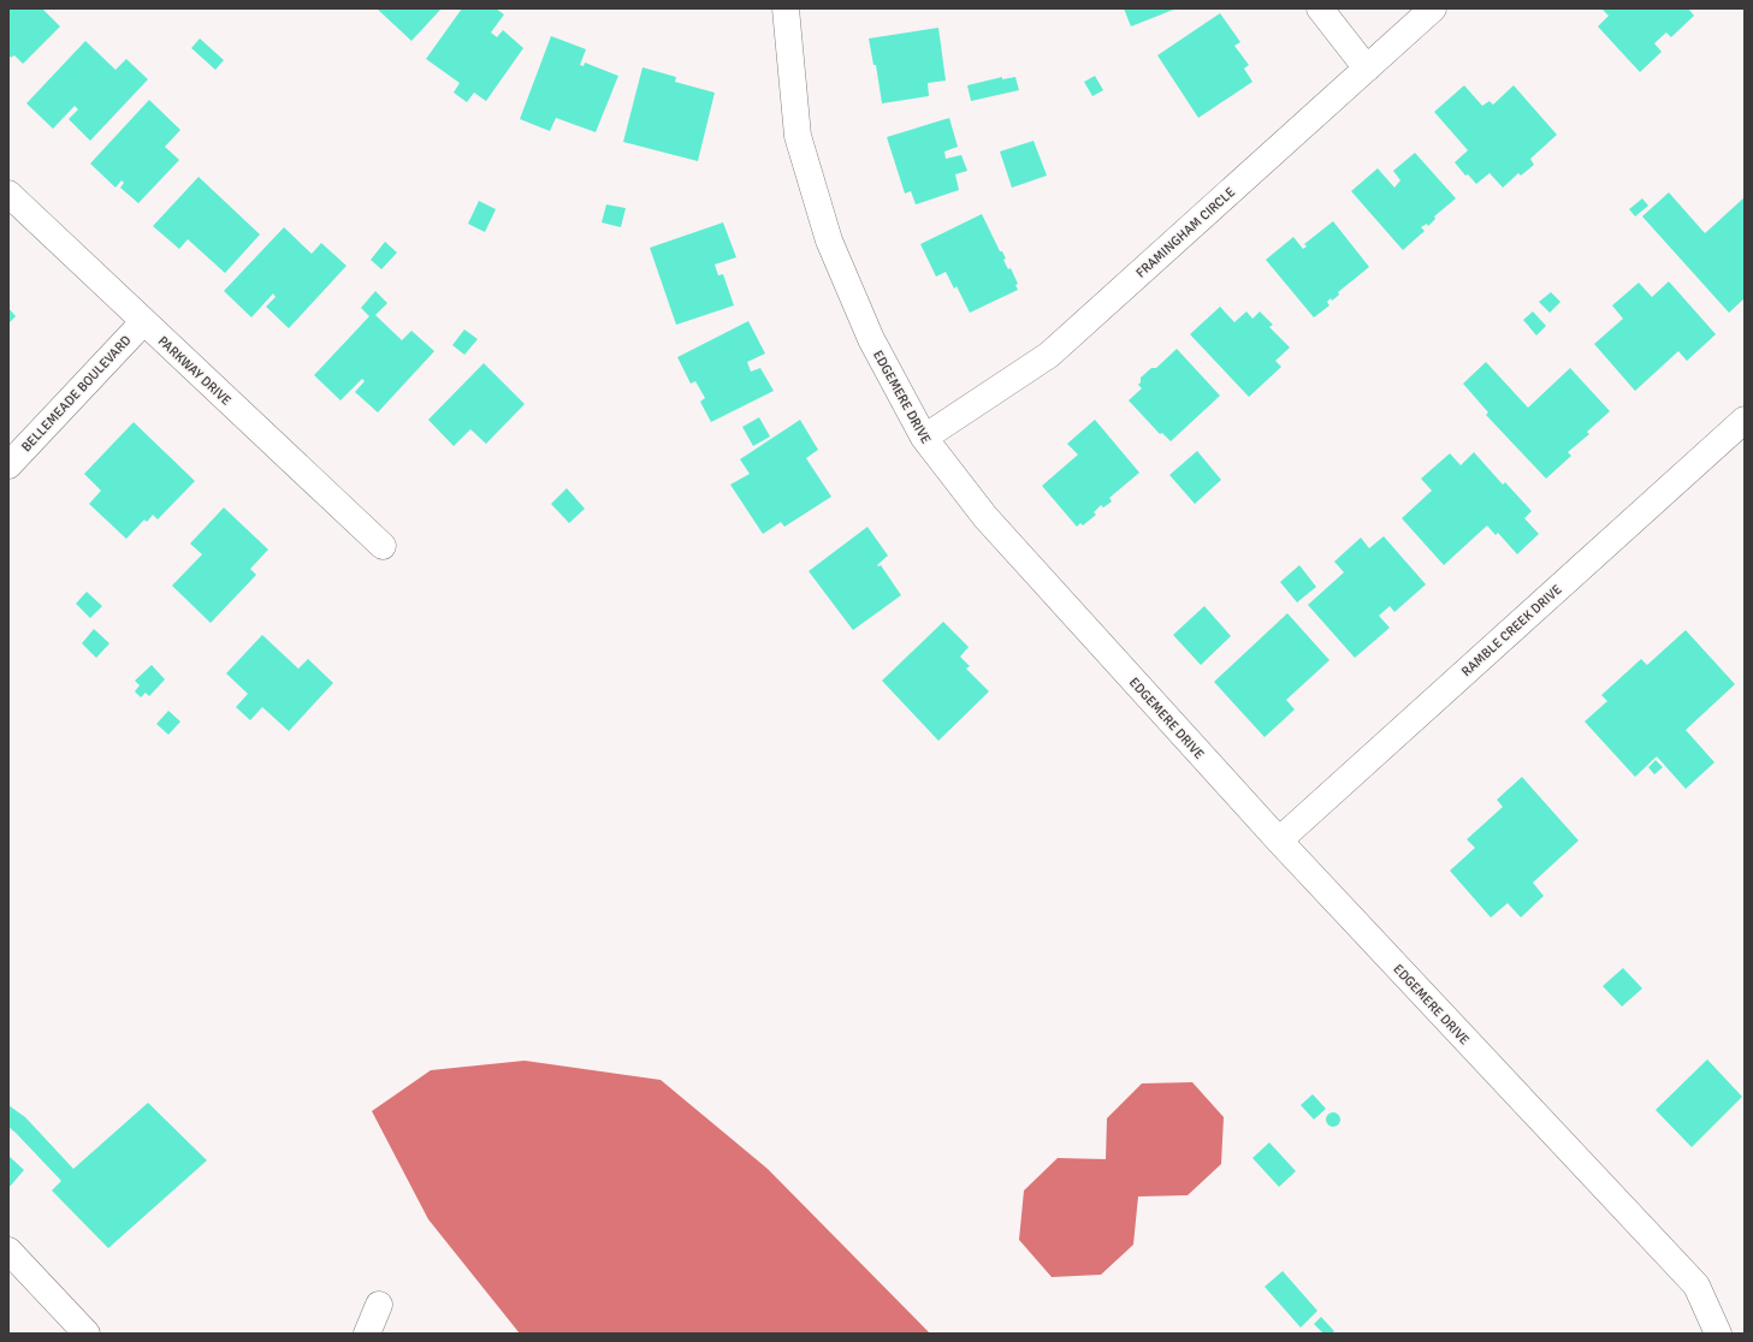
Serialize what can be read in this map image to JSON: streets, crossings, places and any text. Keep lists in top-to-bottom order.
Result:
{
  "streets": {
    "street": [
      "FRAMINGHAM CIRCLE",
      "PARKWAY DRIVE",
      "BELLEMEADE BOULEVARD",
      "EDGEMERE DRIVE",
      "RAMBLE CREEK DRIVE"
    ]
  },
  "crossings": [
    ["FRAMINGHAM CIRCLE", "EDGEMERE DRIVE"],
    ["PARKWAY DRIVE", "BELLEMEADE BOULEVARD"],
    ["EDGEMERE DRIVE", "RAMBLE CREEK DRIVE"]
  ]
}
